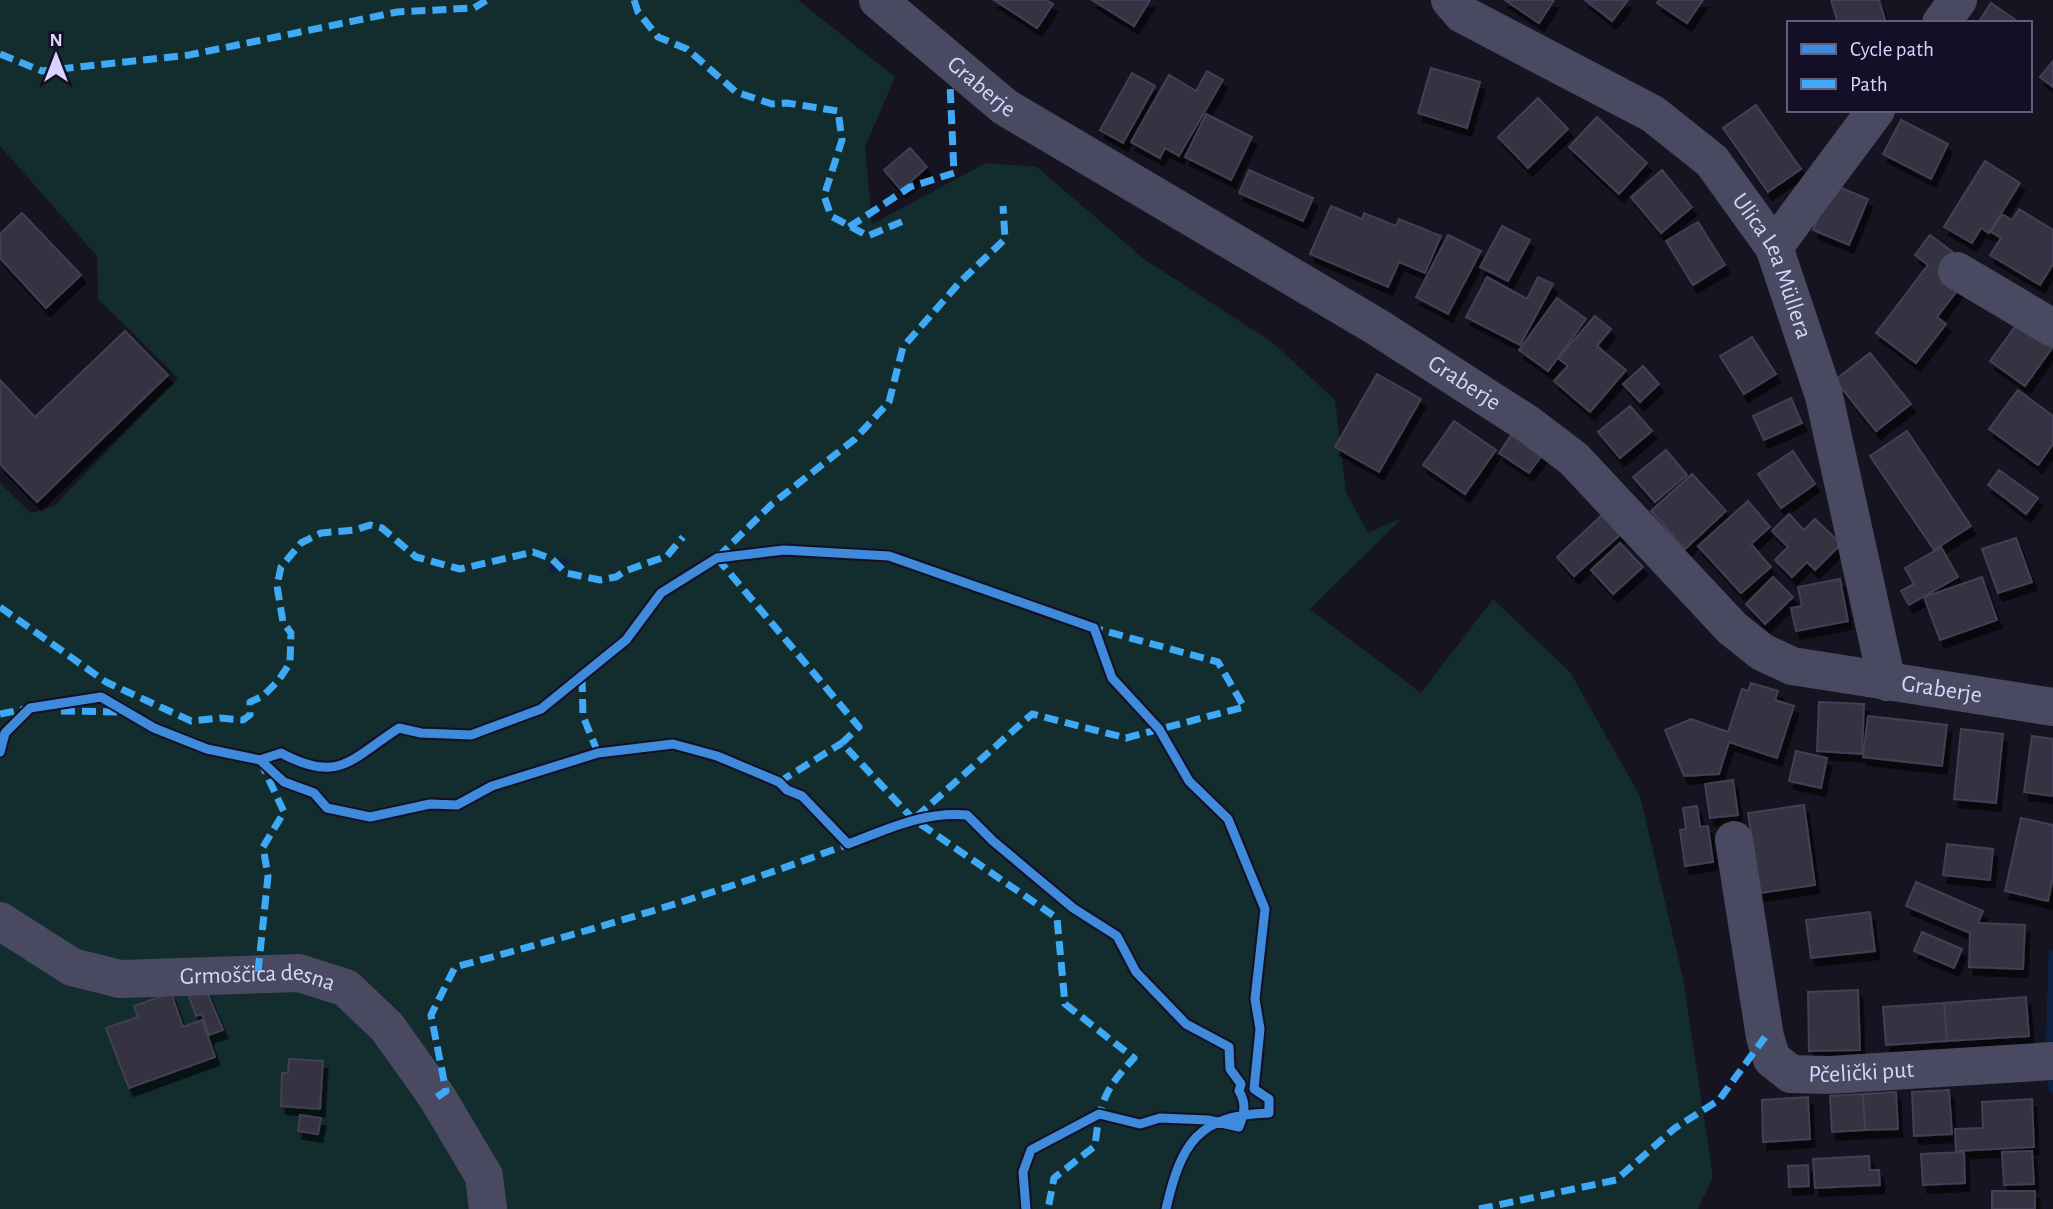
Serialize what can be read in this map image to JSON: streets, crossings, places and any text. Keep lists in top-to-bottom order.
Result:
{
  "streets": {
    "street": [
      "Graberje",
      "Ulica Lea Müllera",
      "Grmoščica desna",
      "Pčelički put"
    ]
  },
  "crossings": [
    ["Graberje", "Ulica Lea Müllera"]
  ],
  "legend": ["Cycle path", "Path"],
  "north": "top"
}
